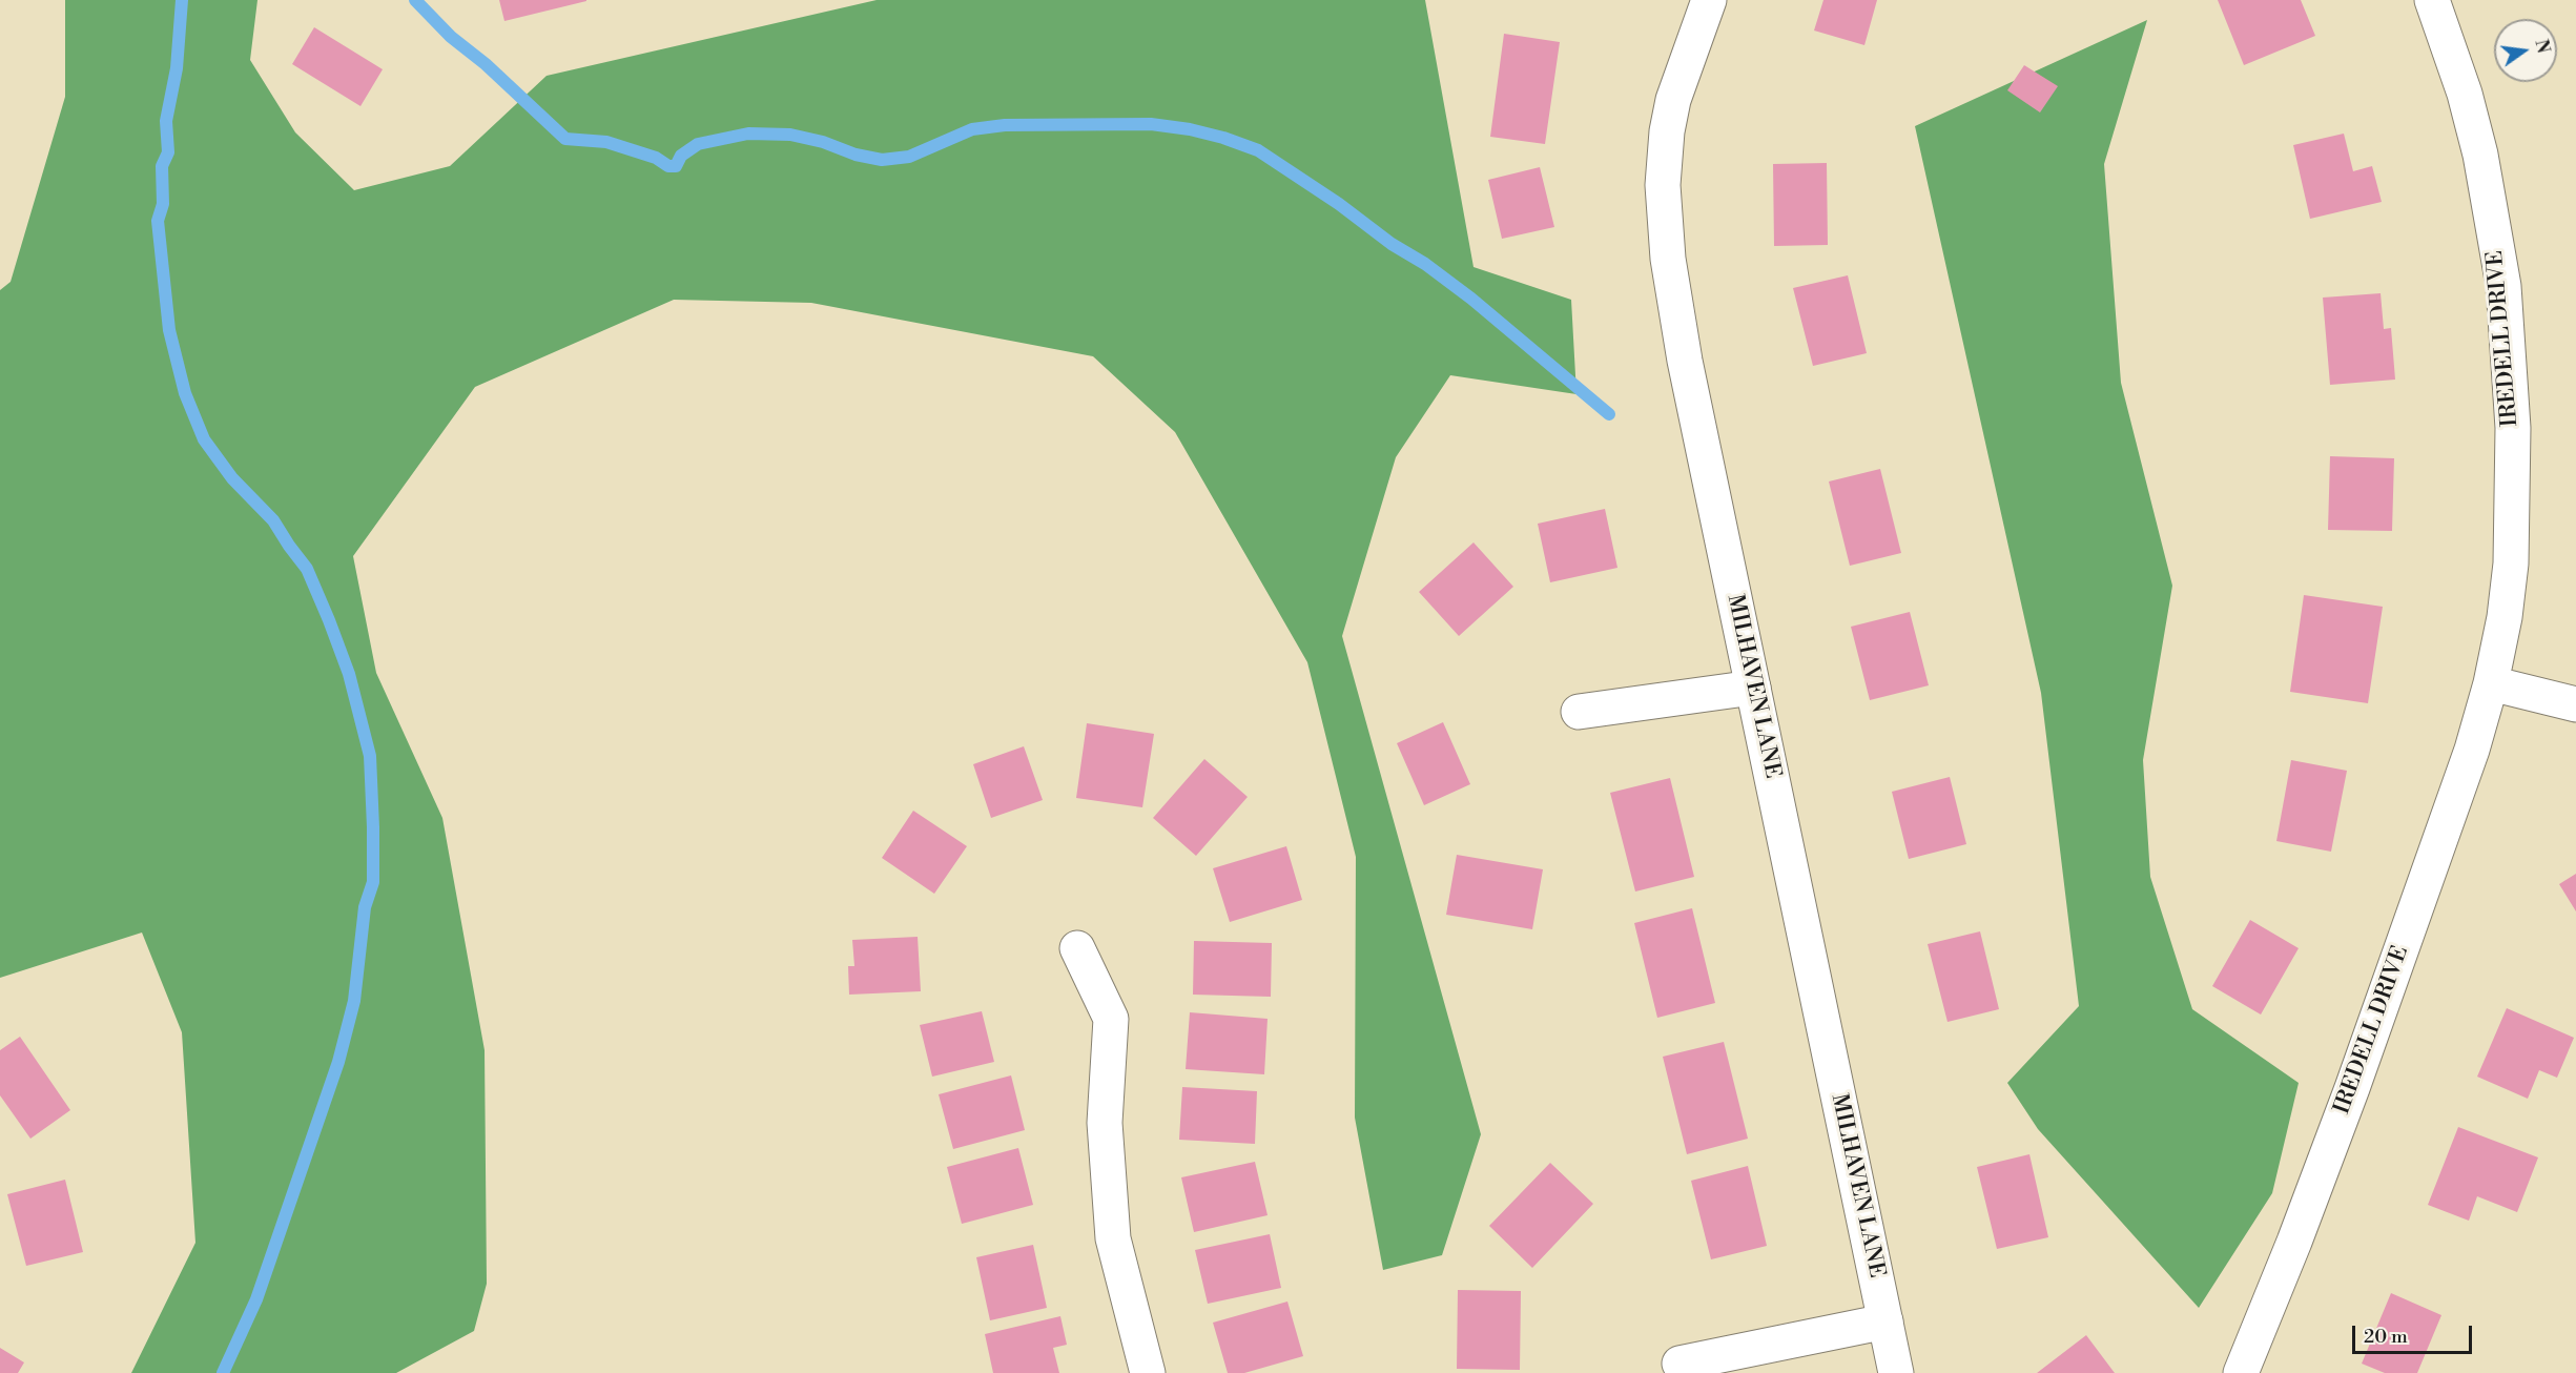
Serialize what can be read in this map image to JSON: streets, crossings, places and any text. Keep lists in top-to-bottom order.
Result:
{
  "streets": {
    "street": ["IREDELL DRIVE", "MILHAVEN LANE"]
  },
  "scale_bar": "20 m",
  "north": "right"
}
